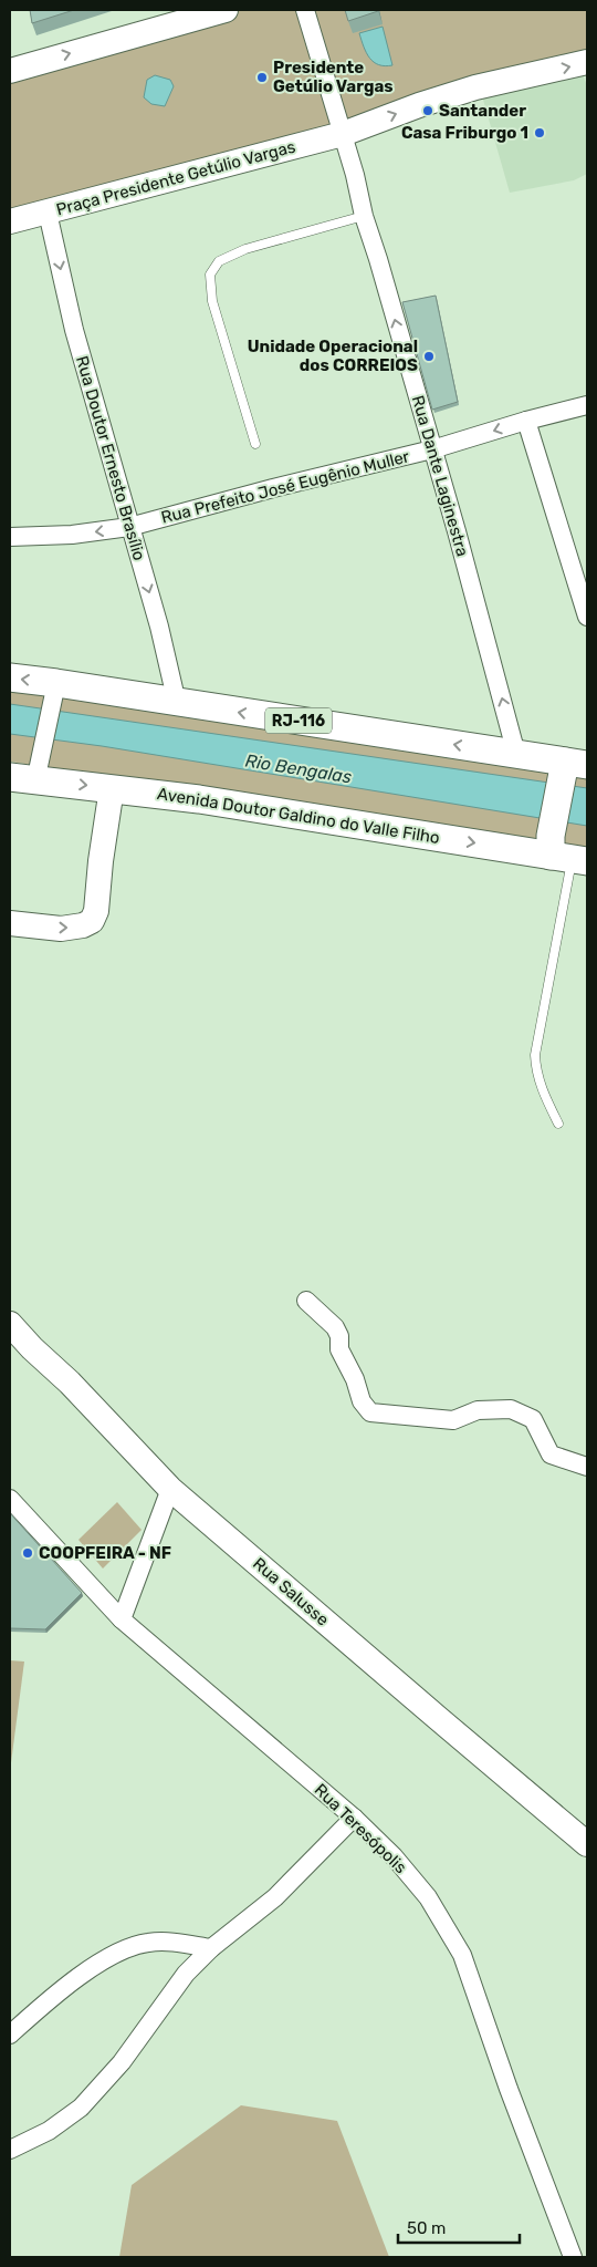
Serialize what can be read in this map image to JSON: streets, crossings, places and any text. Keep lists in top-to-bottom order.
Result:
{
  "streets": {
    "main road": ["RJ-116", "Avenida Doutor Galdino do Valle Filho"],
    "street": [
      "Praça Presidente Getúlio Vargas",
      "Rua Doutor Ernesto Brasílio",
      "Rua Dante Laginestra",
      "Rua Prefeito José Eugênio Muller",
      "Rua Salusse",
      "Rua Teresópolis"
    ]
  },
  "crossings": [
    ["Praça Presidente Getúlio Vargas", "Rua Doutor Ernesto Brasílio"],
    ["Praça Presidente Getúlio Vargas", "Rua Dante Laginestra"],
    ["Rua Doutor Ernesto Brasílio", "Rua Prefeito José Eugênio Muller"],
    ["Rua Doutor Ernesto Brasílio", "RJ-116"],
    ["Rua Dante Laginestra", "Rua Prefeito José Eugênio Muller"],
    ["Rua Dante Laginestra", "RJ-116"]
  ],
  "one_way": ["Praça Presidente Getúlio Vargas", "Rua Doutor Ernesto Brasílio", "Rua Prefeito José Eugênio Muller"],
  "water": ["Rio Bengalas"],
  "places": [
    "Presidente Getúlio Vargas",
    "Santander",
    "Casa Friburgo 1",
    "Unidade Operacional dos CORREIOS",
    "COOPFEIRA - NF"
  ],
  "scale_bar": "50 m"
}
